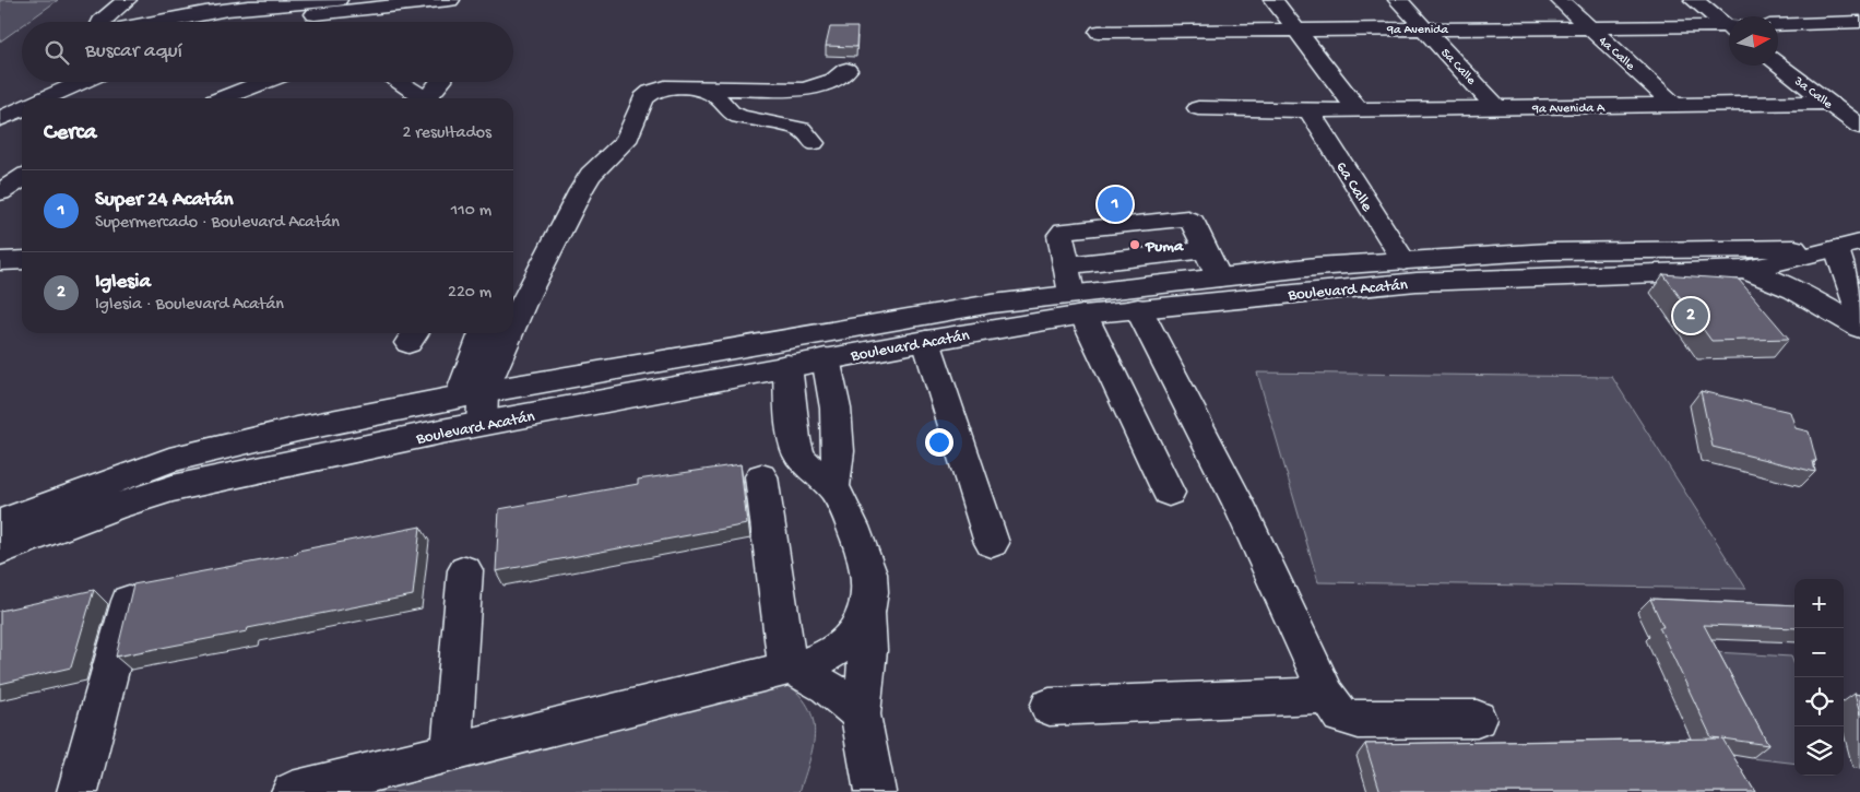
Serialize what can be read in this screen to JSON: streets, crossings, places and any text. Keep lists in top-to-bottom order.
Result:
{
  "streets": {
    "street": [
      "9a Avenida",
      "4a Calle",
      "5a Calle",
      "3a Calle",
      "9a Avenida A",
      "6a Calle",
      "Boulevard Acatán"
    ]
  },
  "crossings": [
    ["9a Avenida", "4a Calle"],
    ["9a Avenida", "5a Calle"],
    ["4a Calle", "9a Avenida A"],
    ["5a Calle", "9a Avenida A"],
    ["3a Calle", "9a Avenida A"],
    ["9a Avenida A", "6a Calle"],
    ["6a Calle", "Boulevard Acatán"]
  ],
  "places": ["Puma"],
  "north": "right",
  "page": {
    "search": "Buscar aquí",
    "heading": ["Cerca", "2 resultados"],
    "list": [
      {
        "mark": "1",
        "name": "Super 24 Acatán",
        "note": "Supermercado · Boulevard Acatán",
        "value": "110 m"
      },
      {
        "mark": "2",
        "name": "Iglesia",
        "note": "Iglesia · Boulevard Acatán",
        "value": "220 m"
      }
    ],
    "pins": ["1", "2"],
    "map_buttons": ["+", "−"]
  }
}
